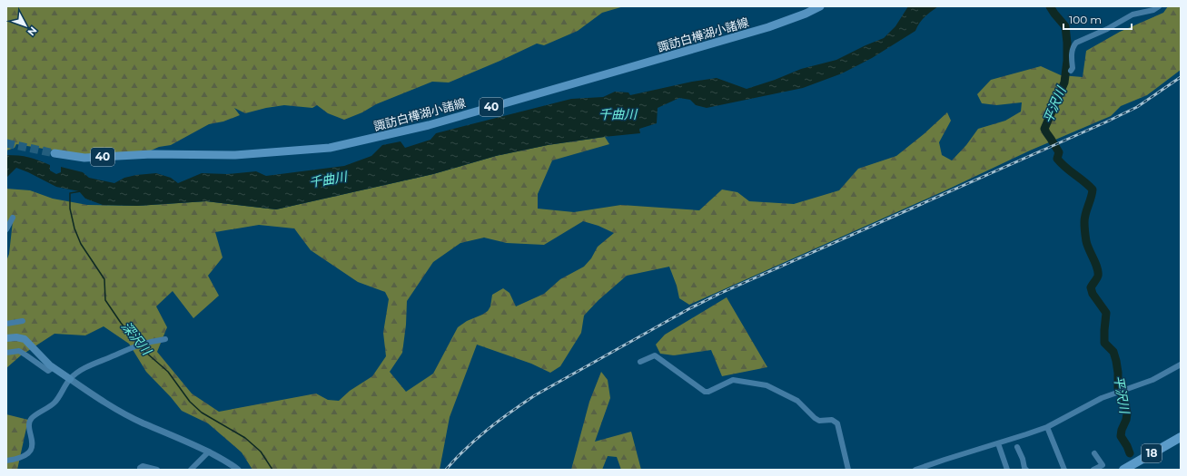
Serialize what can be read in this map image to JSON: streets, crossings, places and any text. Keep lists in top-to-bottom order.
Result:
{
  "streets": {
    "highway": ["18"],
    "main road": ["諏訪白樺湖小諸線", "40"]
  },
  "water": ["平沢川", "千曲川", "深沢川"],
  "scale_bar": "100 m",
  "north": "bottom right"
}
